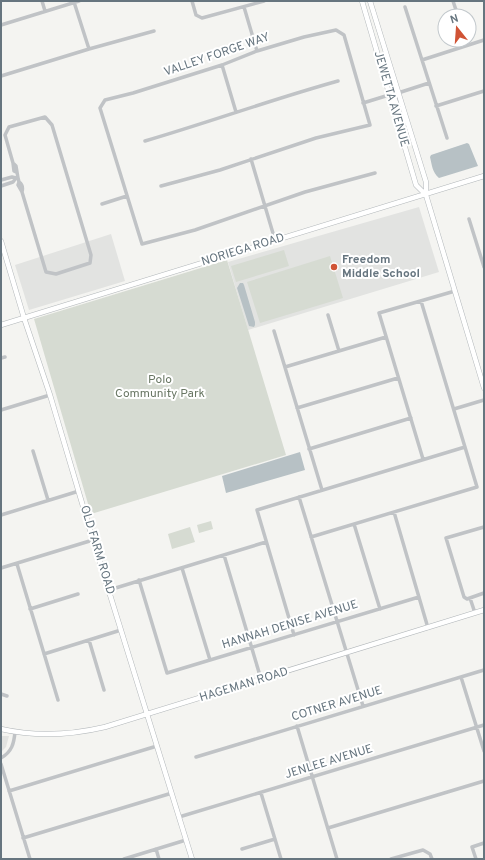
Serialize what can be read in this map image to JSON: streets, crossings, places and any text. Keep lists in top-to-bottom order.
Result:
{
  "streets": {
    "street": [
      "VALLEY FORGE WAY",
      "JEWETTA AVENUE",
      "NORIEGA ROAD",
      "OLD FARM ROAD",
      "HANNAH DENISE AVENUE",
      "HAGEMAN ROAD",
      "COTNER AVENUE",
      "JENLEE AVENUE"
    ]
  },
  "crossings": [
    ["JEWETTA AVENUE", "NORIEGA ROAD"],
    ["NORIEGA ROAD", "OLD FARM ROAD"],
    ["OLD FARM ROAD", "HAGEMAN ROAD"],
    ["OLD FARM ROAD", "JENLEE AVENUE"]
  ],
  "parks": ["Polo Community Park"],
  "places": ["Freedom Middle School"],
  "north": "top"
}
